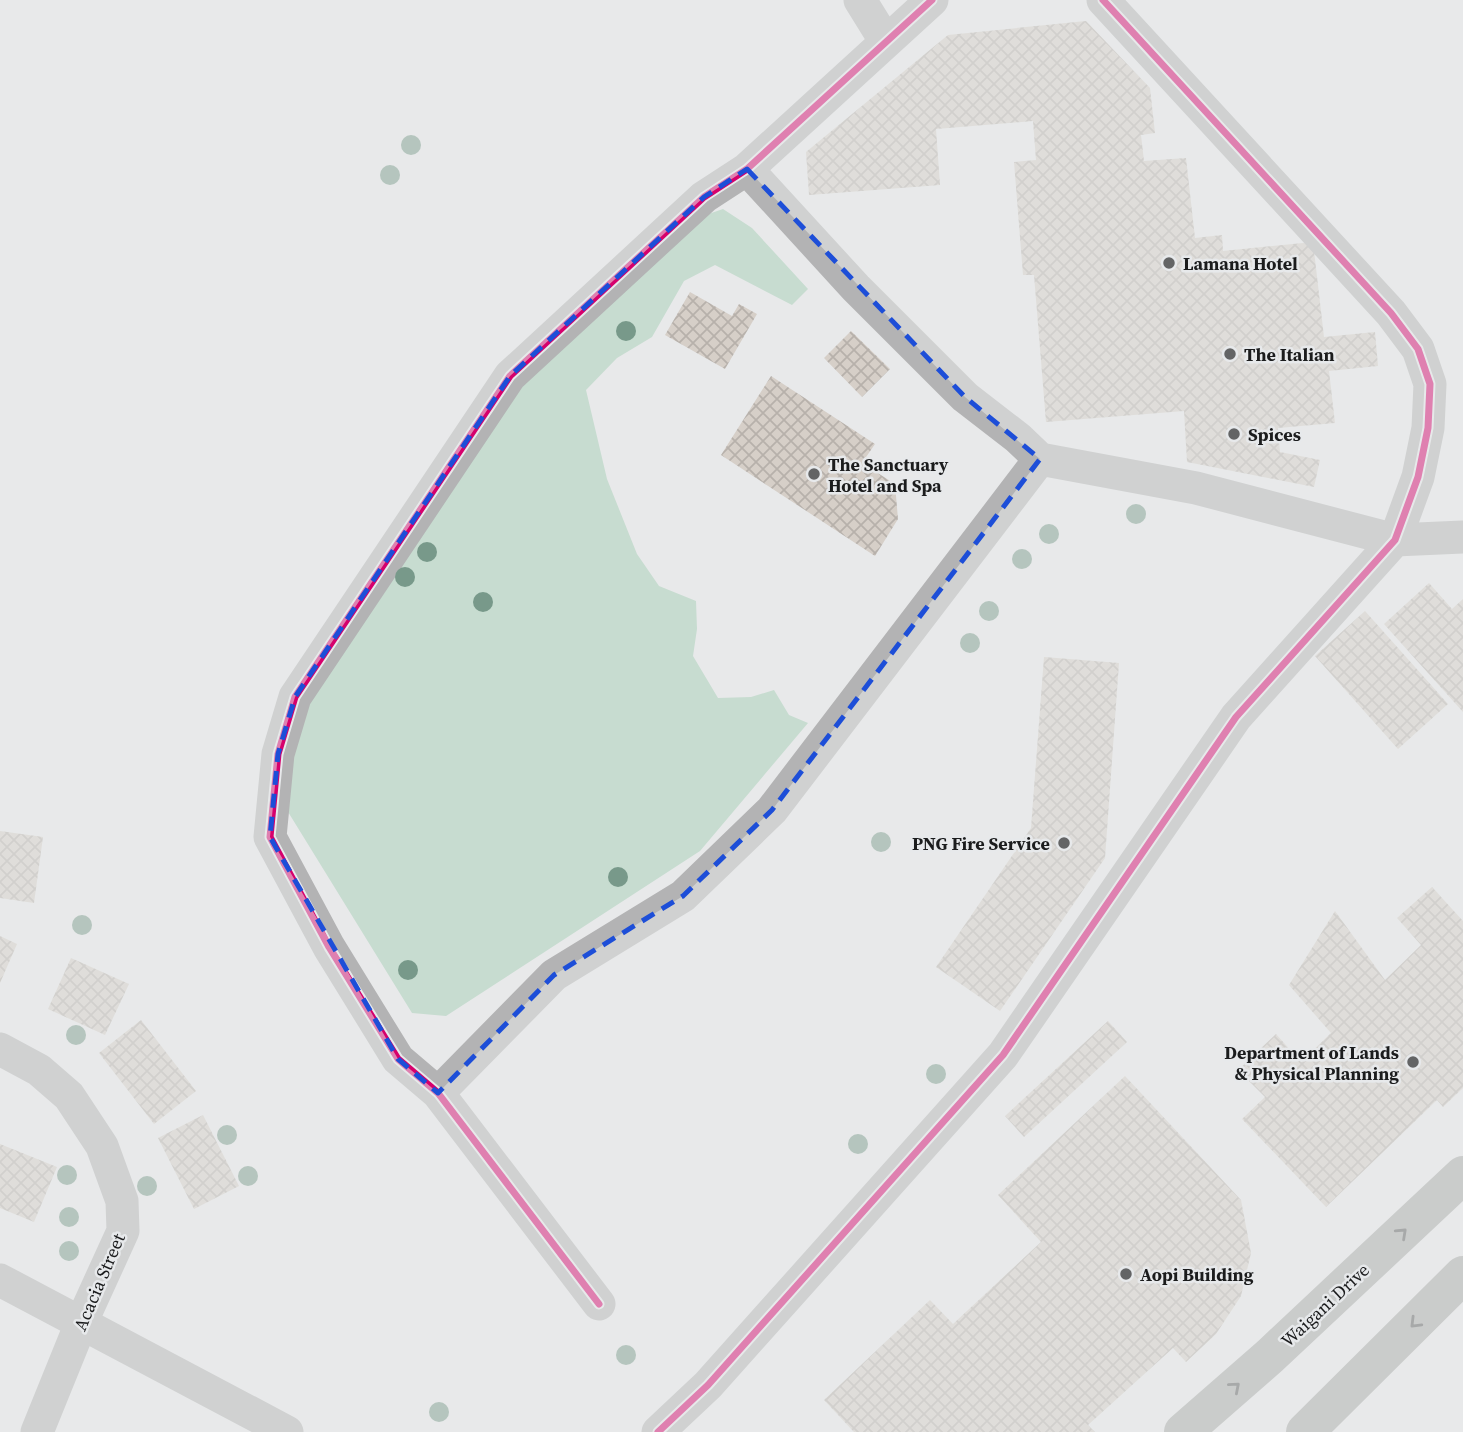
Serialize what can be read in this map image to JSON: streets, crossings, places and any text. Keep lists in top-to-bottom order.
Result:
{
  "streets": {
    "highway": ["Waigani Drive"],
    "street": ["Acacia Street"]
  },
  "places": [
    "Lamana Hotel",
    "The Italian",
    "Spices",
    "The Sanctuary Hotel and Spa",
    "PNG Fire Service",
    "Department of Lands & Physical Planning",
    "Aopi Building"
  ]
}
